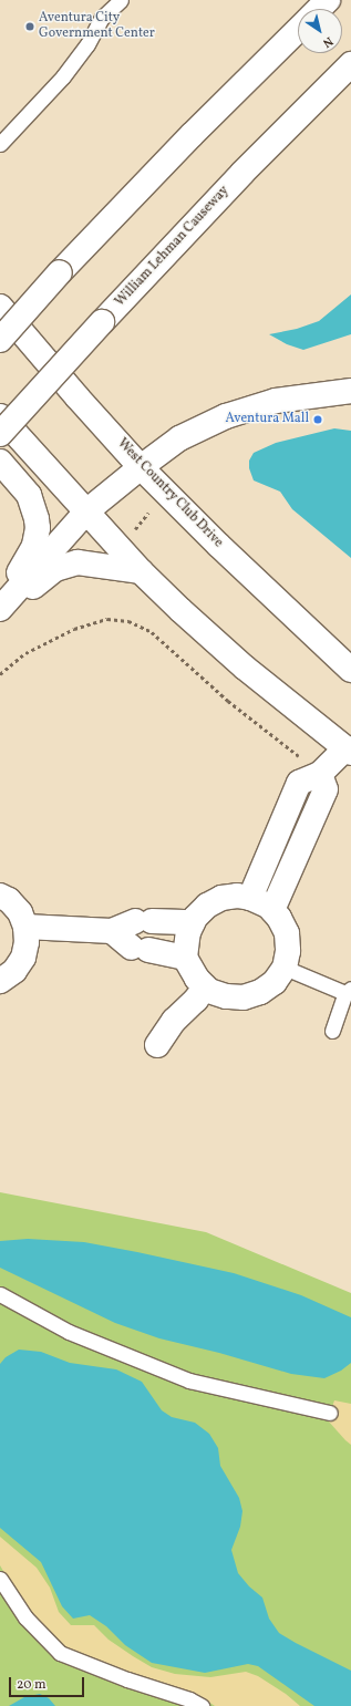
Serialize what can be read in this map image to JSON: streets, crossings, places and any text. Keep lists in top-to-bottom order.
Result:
{
  "streets": {
    "main road": ["William Lehman Causeway", "West Country Club Drive"]
  },
  "places": ["Aventura City Government Center", "Aventura Mall"],
  "scale_bar": "20 m",
  "north": "bottom right"
}
